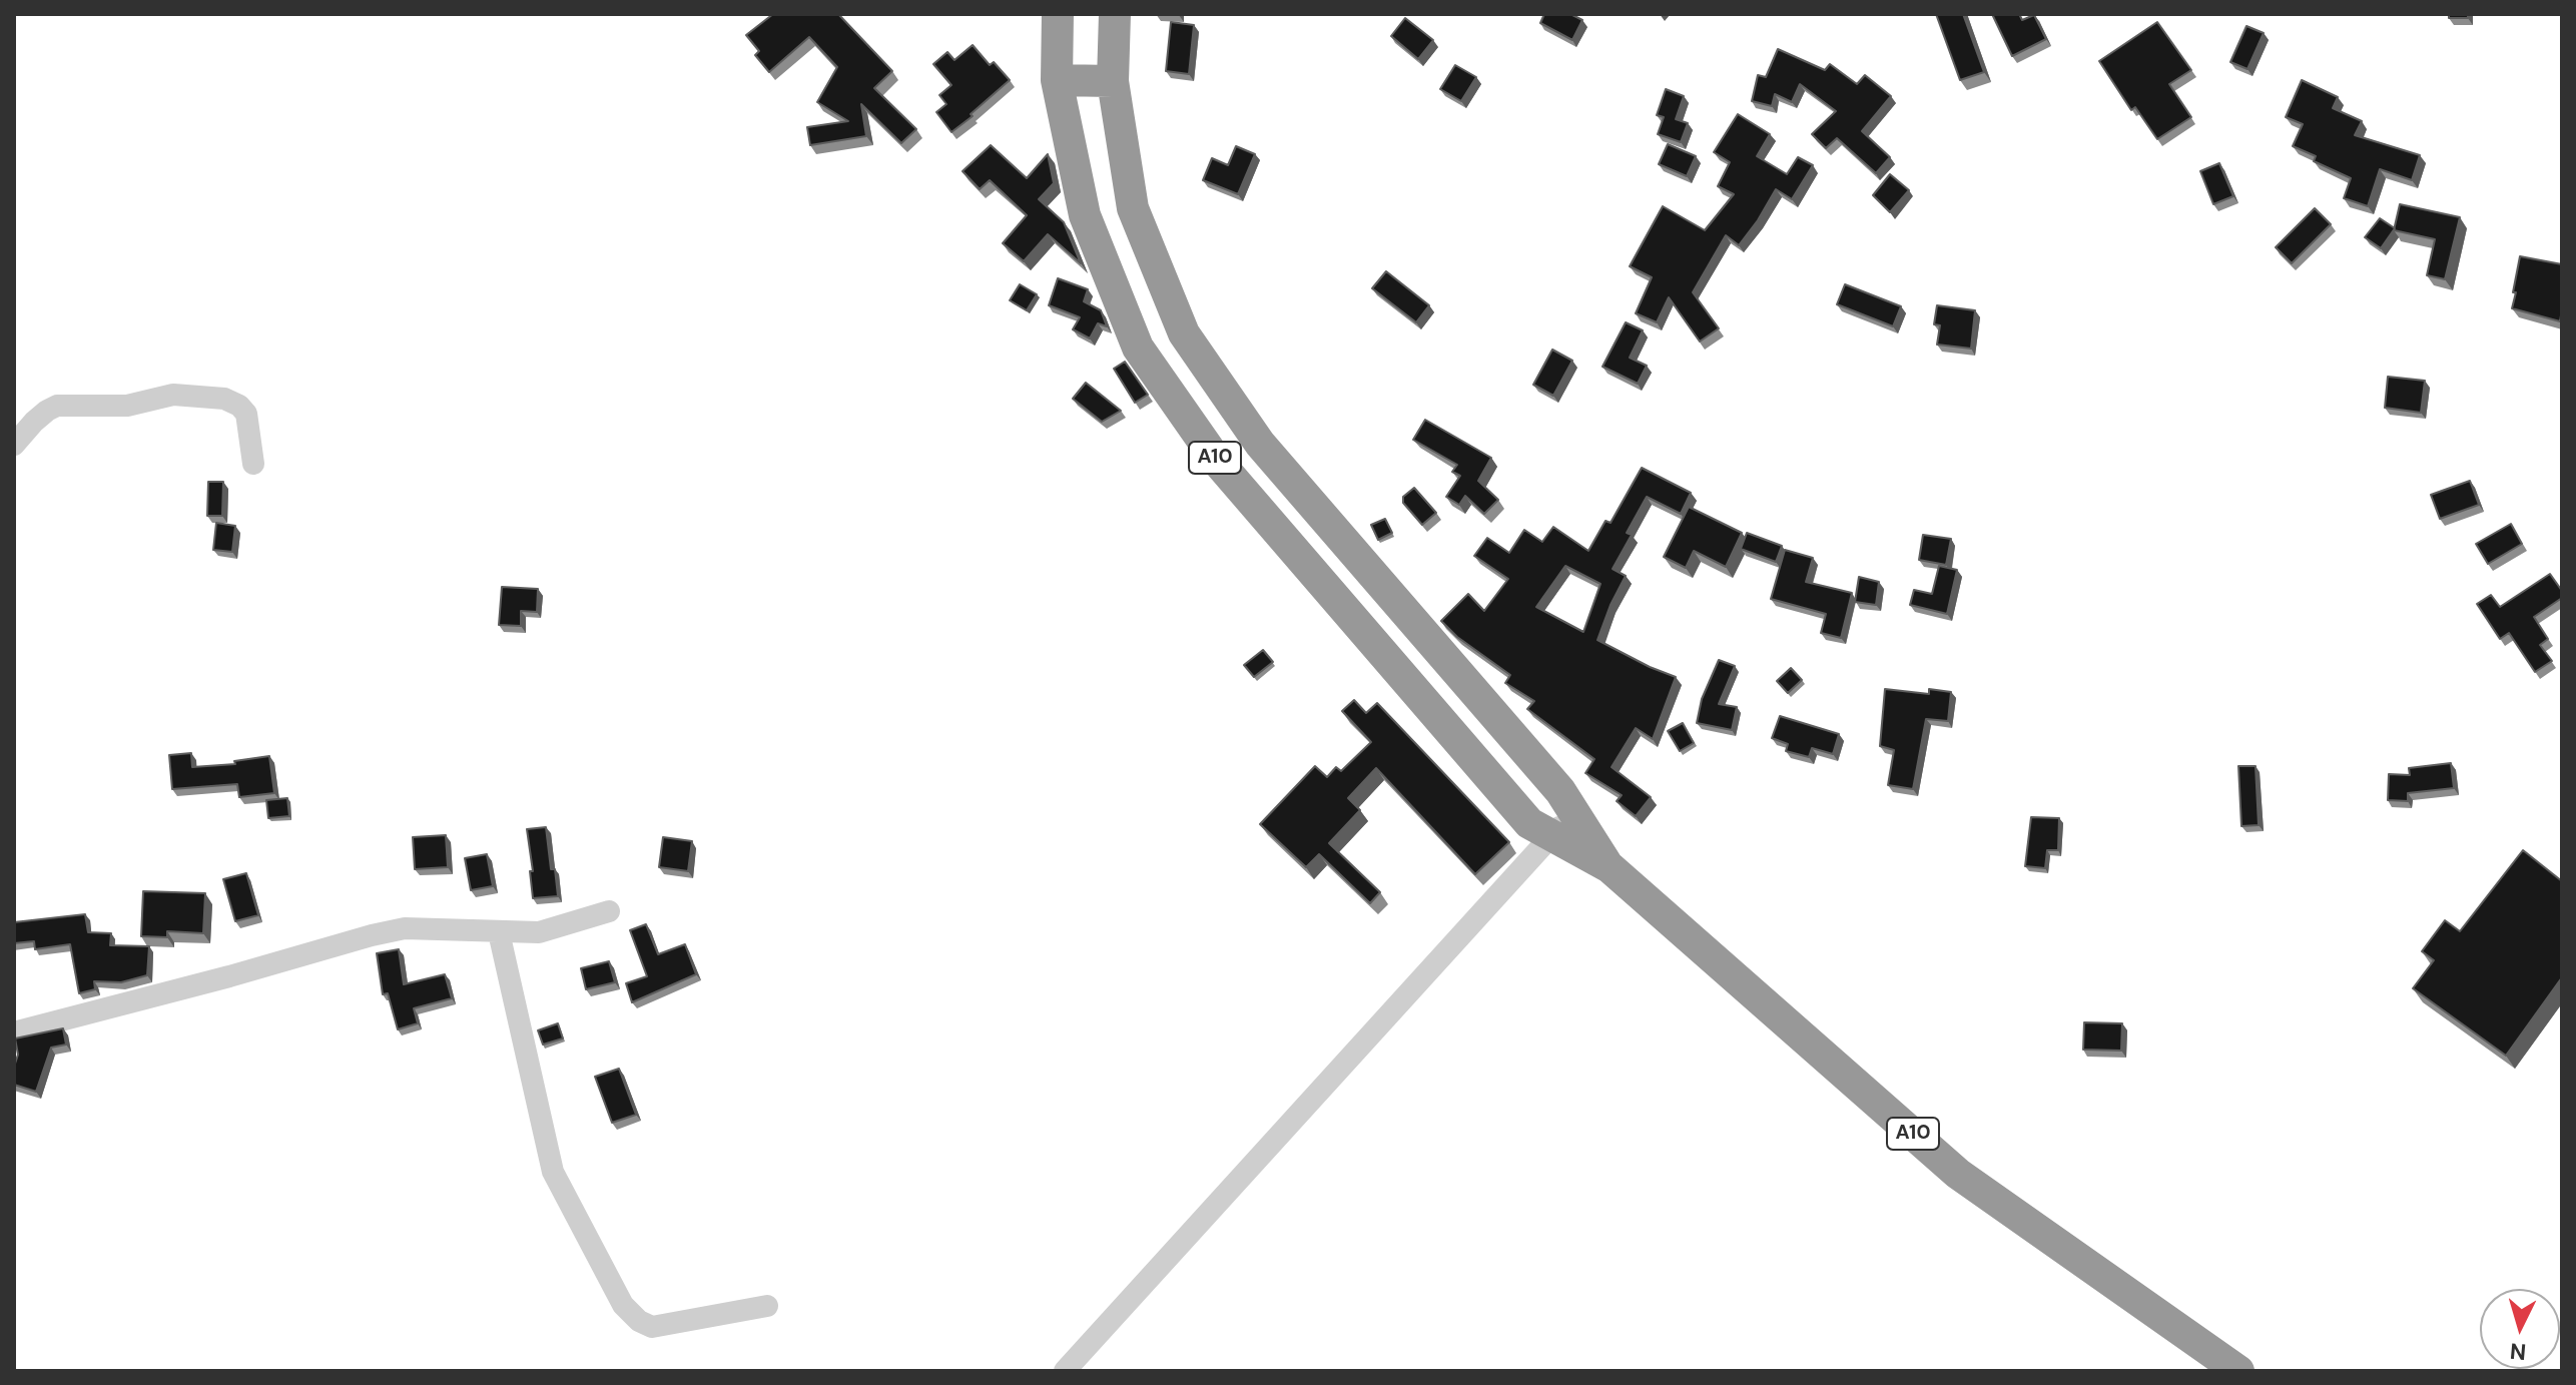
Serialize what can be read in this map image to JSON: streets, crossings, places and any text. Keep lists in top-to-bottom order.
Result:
{
  "streets": {
    "highway": ["A10"]
  },
  "north": "bottom"
}
